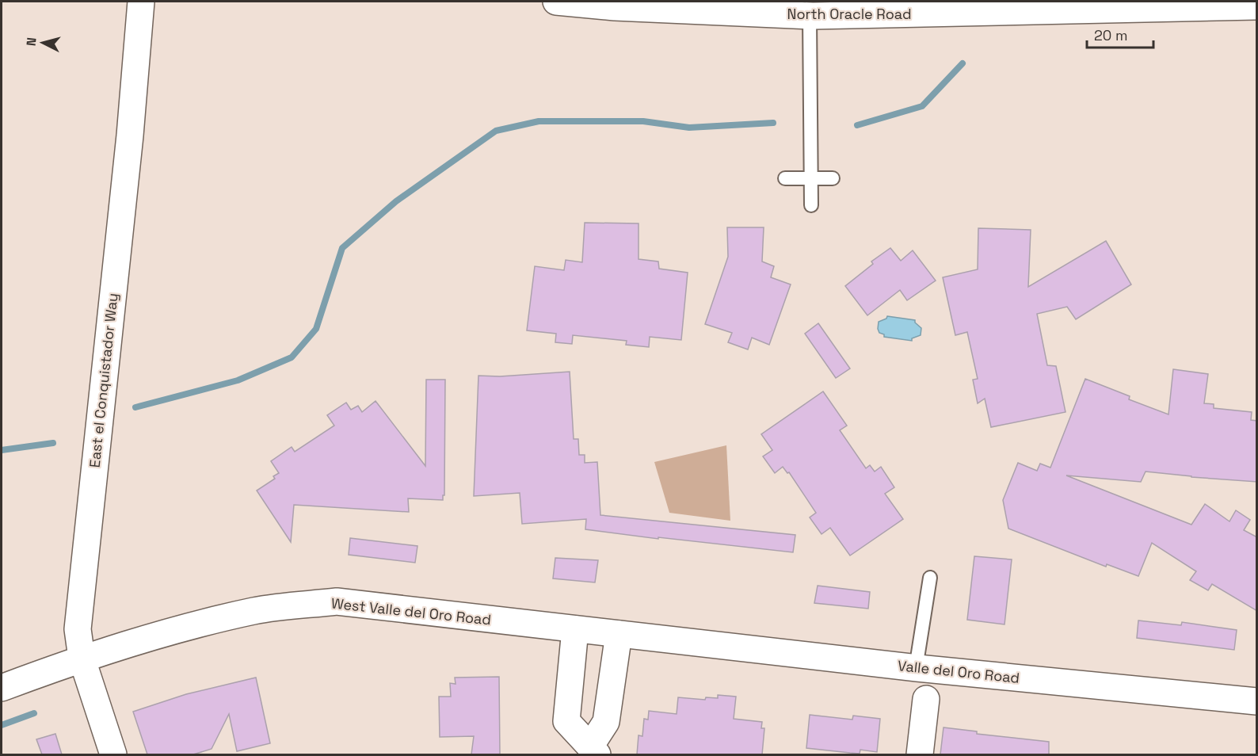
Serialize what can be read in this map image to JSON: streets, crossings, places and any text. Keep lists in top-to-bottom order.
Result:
{
  "streets": {
    "main road": [
      "North Oracle Road",
      "East el Conquistador Way",
      "West Valle del Oro Road",
      "Valle del Oro Road"
    ]
  },
  "crossings": [
    ["East el Conquistador Way", "West Valle del Oro Road"],
    ["West Valle del Oro Road", "Valle del Oro Road"]
  ],
  "scale_bar": "20 m",
  "north": "left"
}
